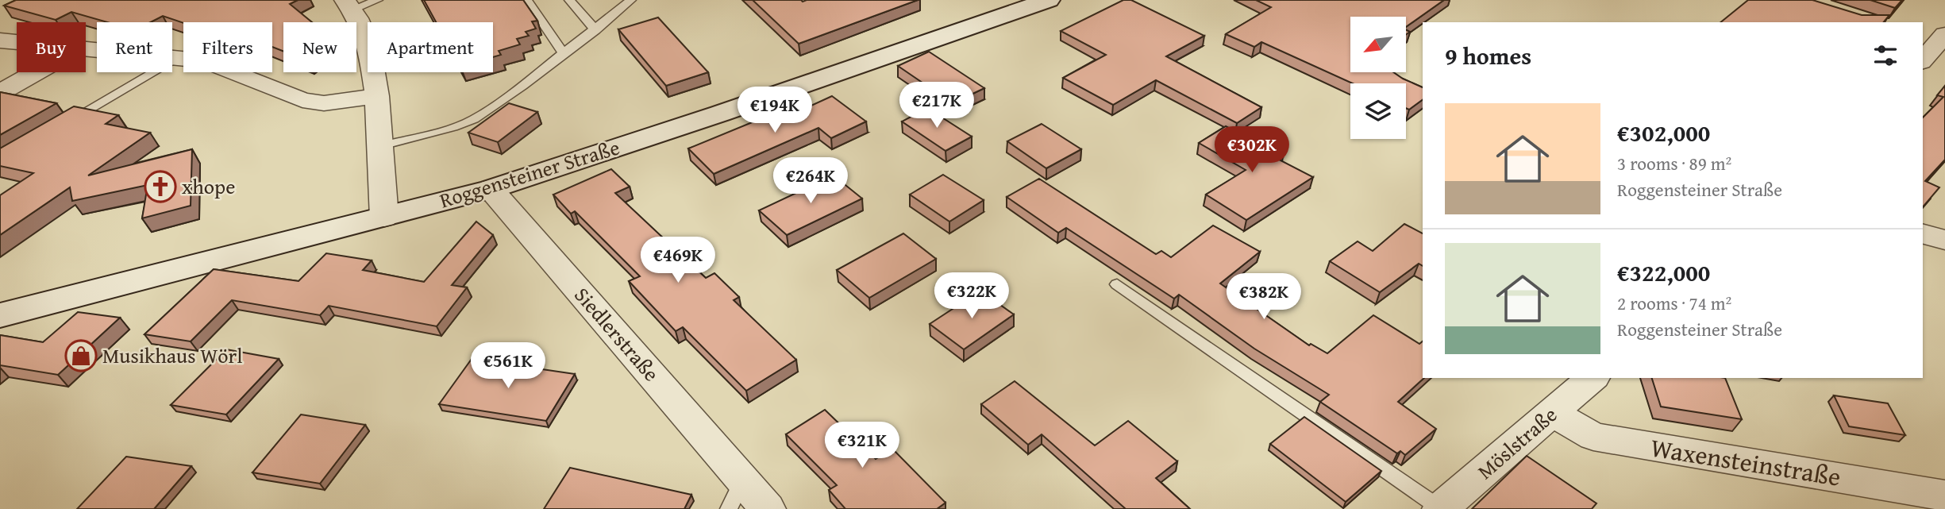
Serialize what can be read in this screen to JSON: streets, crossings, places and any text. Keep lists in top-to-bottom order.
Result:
{
  "streets": {
    "main road": ["Roggensteiner Straße"],
    "street": ["Siedlerstraße", "Möslstraße", "Waxensteinstraße"]
  },
  "crossings": [
    ["Roggensteiner Straße", "Siedlerstraße"],
    ["Möslstraße", "Waxensteinstraße"]
  ],
  "places": {
    "church": ["xhope"],
    "shop": ["Musikhaus Wörl"]
  },
  "north": "bottom left",
  "page": {
    "chip": [
      "Buy",
      "Rent",
      "Filters",
      "New",
      "Apartment"
    ],
    "heading": "9 homes",
    "price": [
      "€217K",
      "€194K",
      "€302K",
      "€264K",
      "€469K",
      "€322K",
      "€382K",
      "€561K",
      "€321K"
    ],
    "list": [
      {
        "name": "€302,000",
        "note": "3 rooms · 89 m² · Roggensteiner Straße"
      },
      {
        "name": "€322,000",
        "note": "2 rooms · 74 m² · Roggensteiner Straße"
      }
    ]
  }
}
